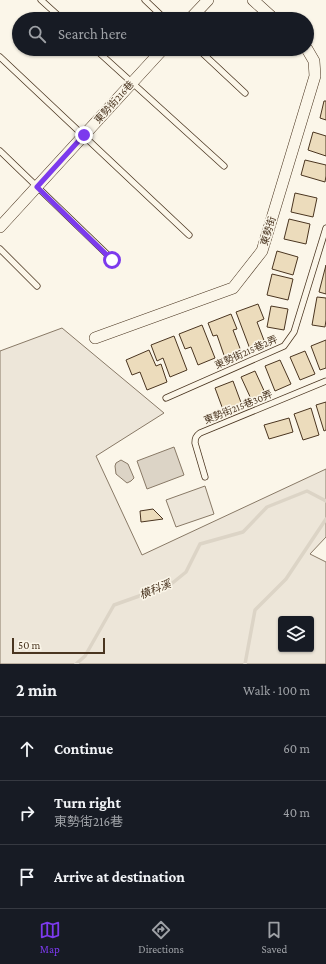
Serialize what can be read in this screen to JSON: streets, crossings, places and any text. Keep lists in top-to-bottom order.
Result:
{
  "streets": {
    "street": ["東勢街216巷", "東勢街"],
    "lane": ["東勢街215巷2弄", "東勢街215巷30弄"]
  },
  "water": ["橫科溪"],
  "scale_bar": "50 m",
  "page": {
    "search": "Search here",
    "scale": "50 m",
    "heading": ["2 min", "Walk · 100 m"],
    "list": [
      ["Continue", "60 m"],
      ["Turn right", "東勢街216巷", "40 m"],
      "Arrive at destination"
    ],
    "nav": ["Map", "Directions", "Saved"]
  }
}
